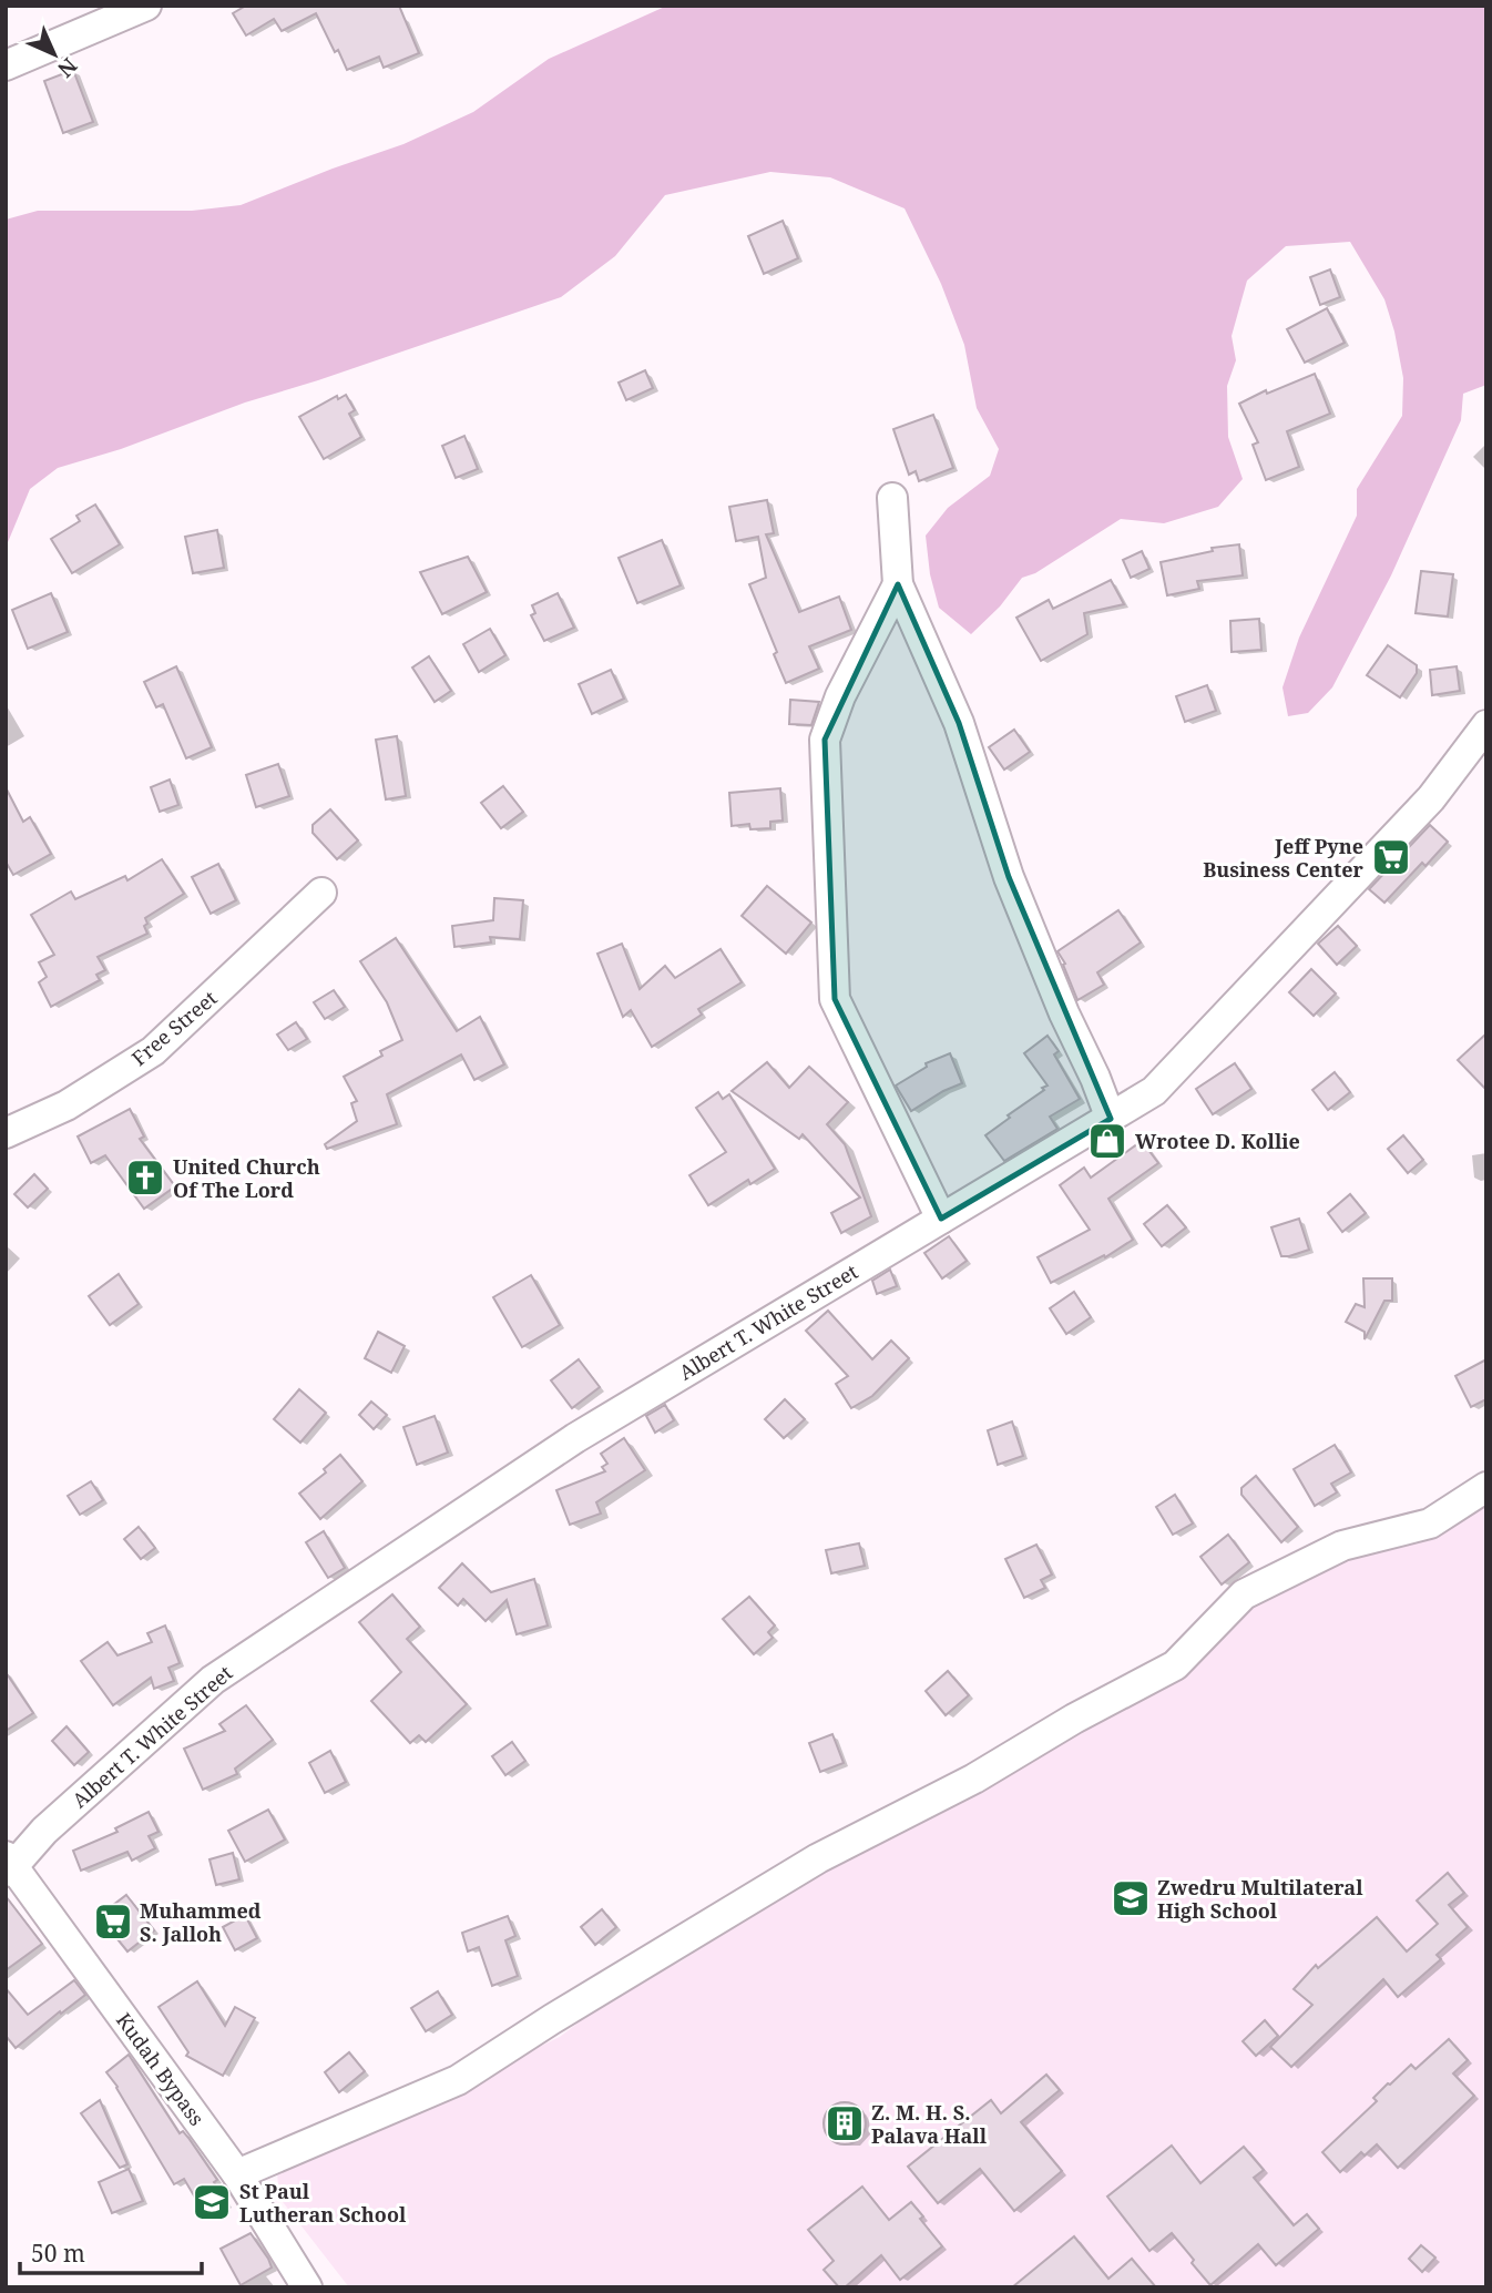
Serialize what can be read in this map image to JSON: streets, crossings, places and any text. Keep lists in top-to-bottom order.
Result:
{
  "streets": {
    "street": ["Free Street", "Albert T. White Street", "Kudah Bypass"]
  },
  "crossings": [
    ["Albert T. White Street", "Kudah Bypass"]
  ],
  "places": {
    "supermarket": ["Jeff Pyne Business Center", "Muhammed S. Jalloh"],
    "shop": ["Wrotee D. Kollie"],
    "church": ["United Church Of The Lord"],
    "school or university": ["Zwedru Multilateral High School", "St Paul Lutheran School"],
    "building": ["Z. M. H. S. Palava Hall"]
  },
  "scale_bar": "50 m",
  "north": "bottom right"
}
